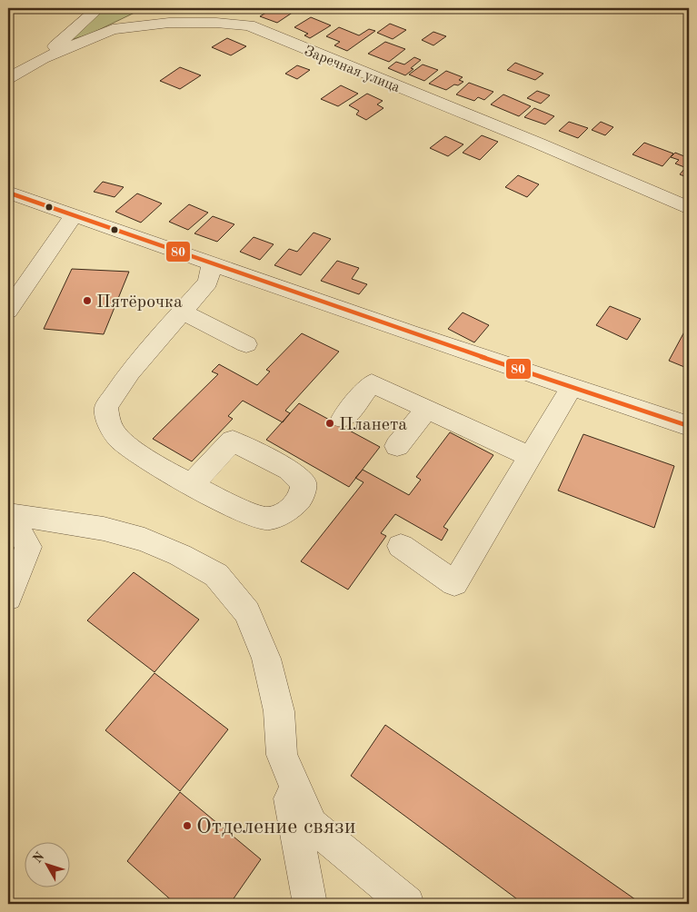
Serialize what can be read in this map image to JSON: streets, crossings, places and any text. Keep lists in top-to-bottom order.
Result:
{
  "streets": {
    "street": ["Заречная улица"]
  },
  "places": ["Пятёрочка", "Планета", "Отделение связи"],
  "lines": ["transit line 80"],
  "north": "top left"
}
